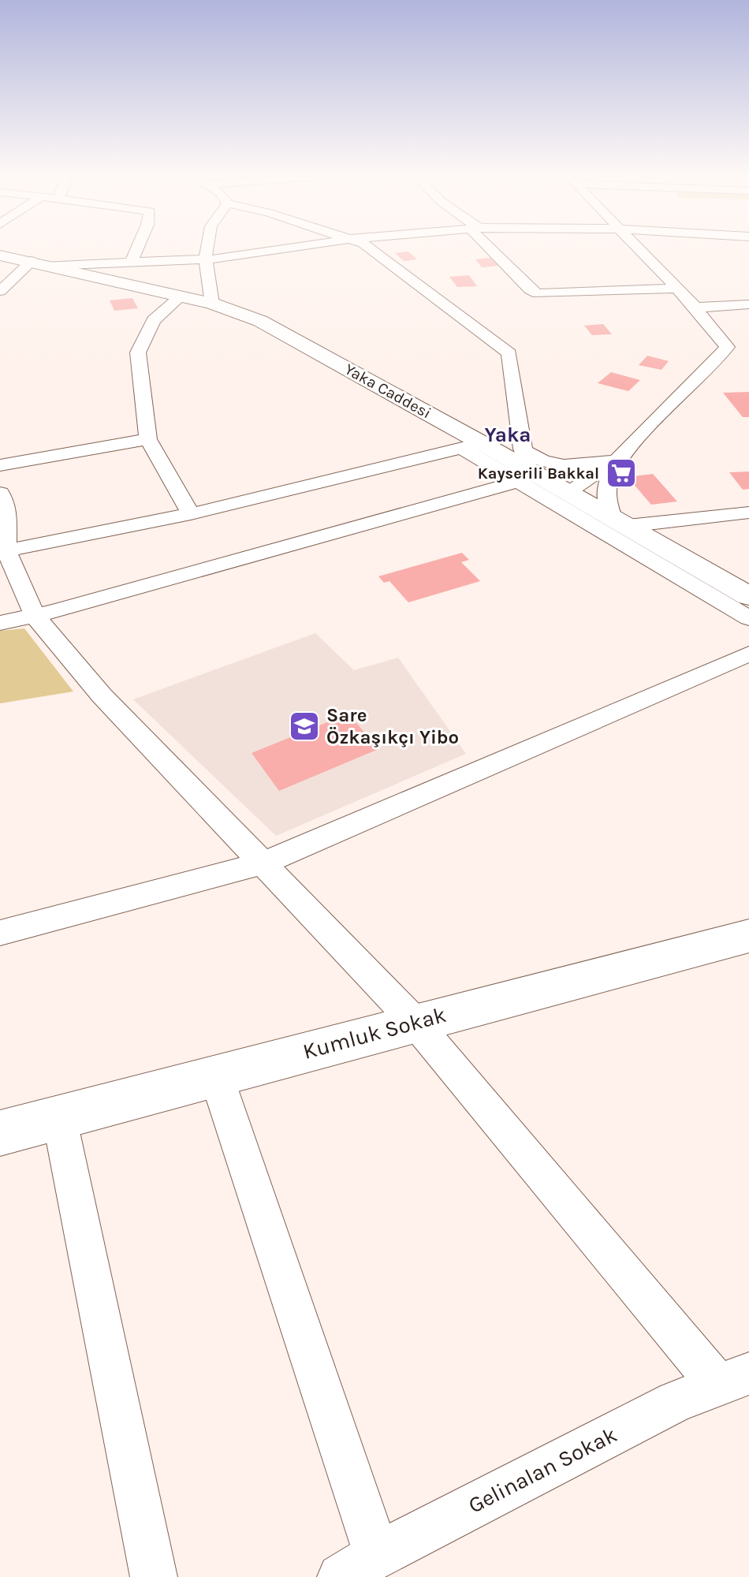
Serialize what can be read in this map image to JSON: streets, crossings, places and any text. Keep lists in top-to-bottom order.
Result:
{
  "streets": {
    "street": ["Yaka Caddesi", "Kumluk Sokak", "Gelinalan Sokak"]
  },
  "districts": ["Yaka"],
  "places": {
    "supermarket": ["Kayserili Bakkal"],
    "school or university": ["Sare Özkaşıkçı Yibo"]
  }
}
